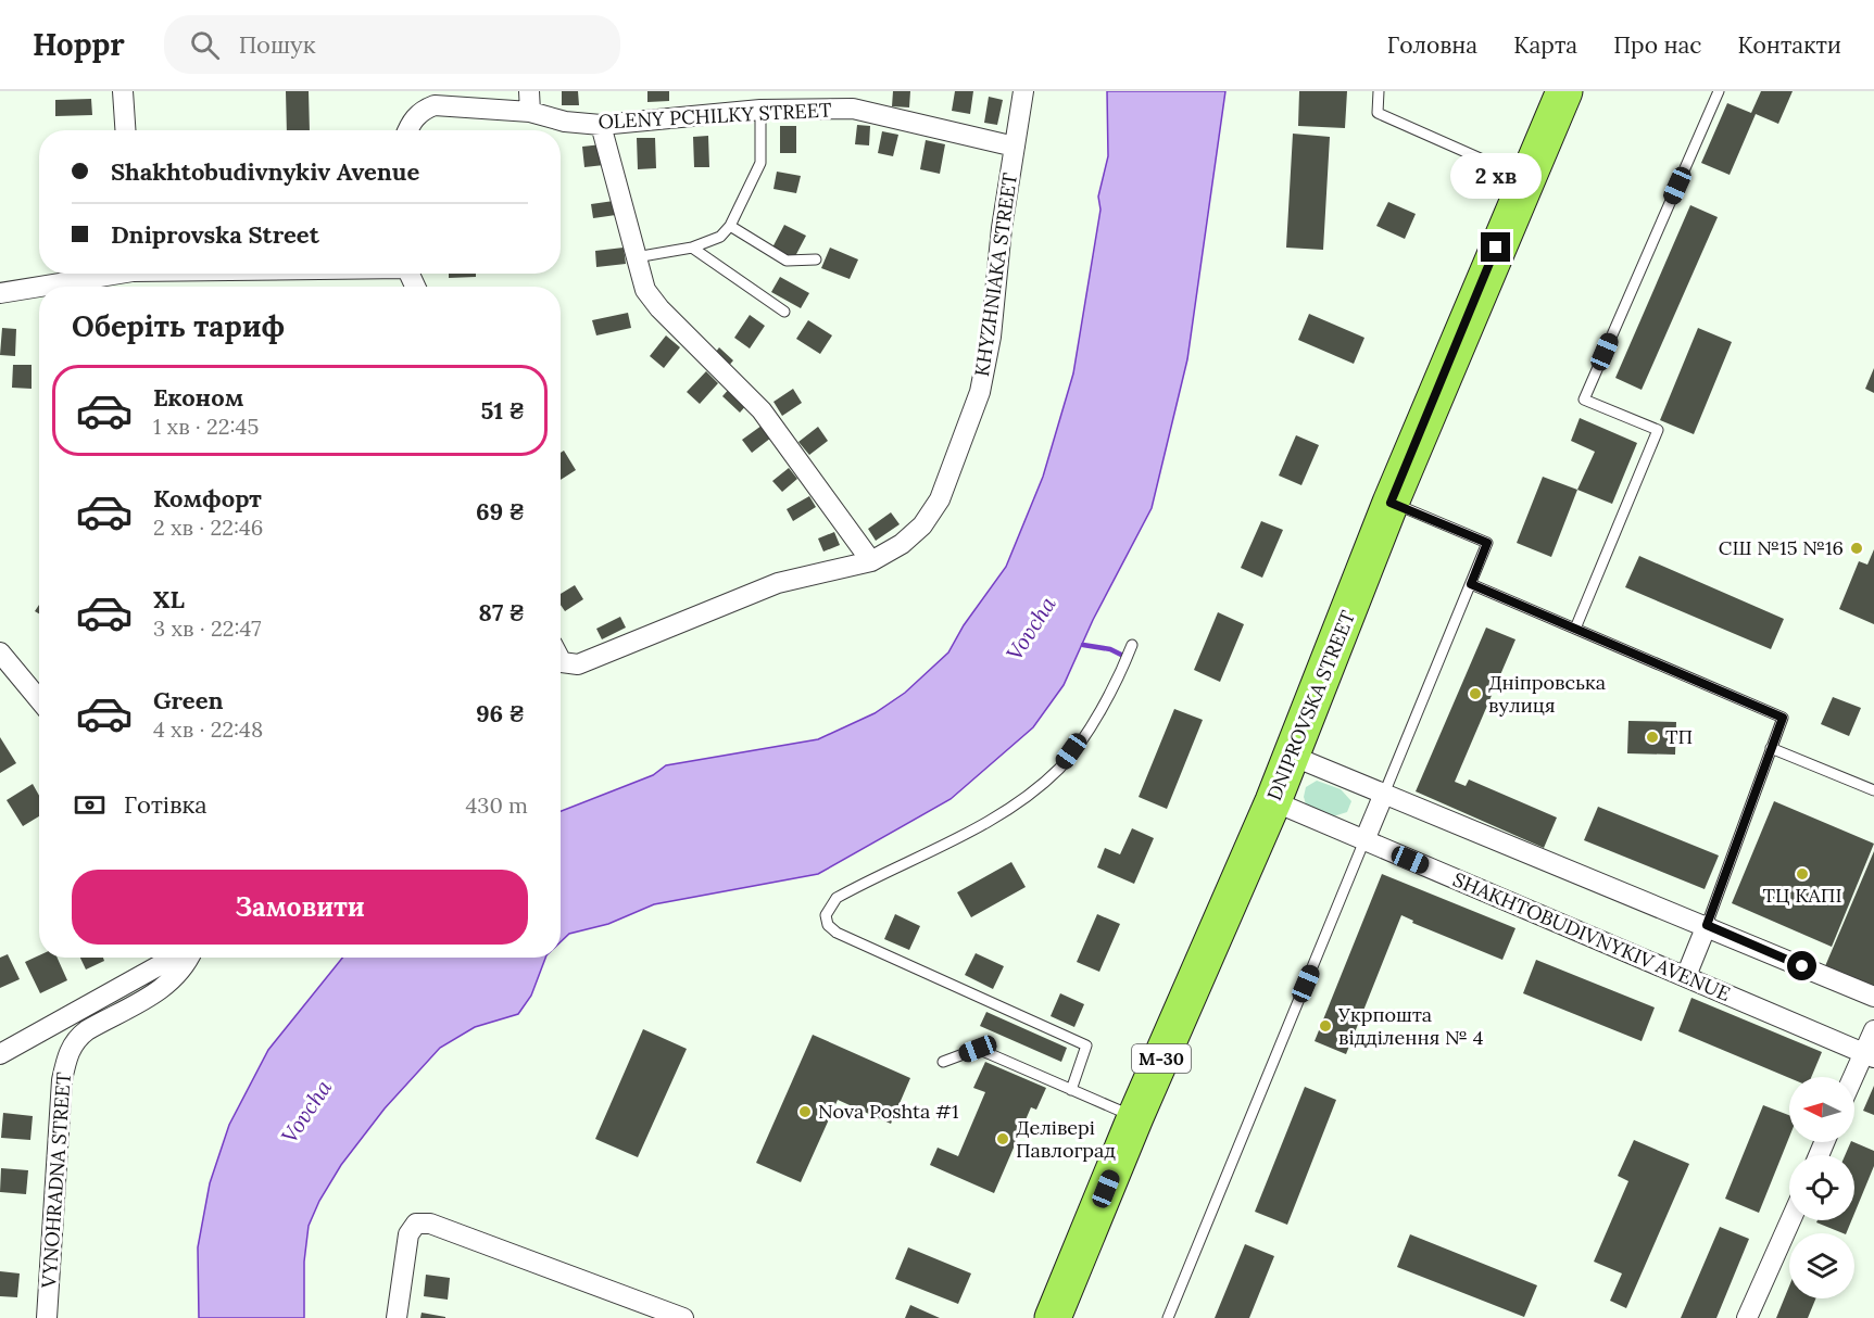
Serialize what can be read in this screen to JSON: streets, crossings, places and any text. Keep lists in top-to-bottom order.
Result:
{
  "streets": {
    "highway": ["DNIPROVSKA STREET", "М-30"],
    "street": [
      "OLENY PCHILKY STREET",
      "KHYZHNIAKA STREET",
      "SHAKHTOBUDIVNYKIV AVENUE",
      "VYNOHRADNA STREET"
    ]
  },
  "crossings": [
    ["OLENY PCHILKY STREET", "KHYZHNIAKA STREET"],
    ["DNIPROVSKA STREET", "SHAKHTOBUDIVNYKIV AVENUE"]
  ],
  "water": ["Vovcha"],
  "places": [
    "СШ №15 №16",
    "Дніпровська вулиця",
    "ТП",
    "ТЦ КАПІ",
    "Укрпошта відділення № 4",
    "Nova Poshta #1",
    "Делівері Павлоград"
  ],
  "north": "left",
  "page": {
    "header": "Hoppr",
    "search": "Пошук",
    "nav": [
      "Головна",
      "Карта",
      "Про нас",
      "Контакти"
    ],
    "banner": ["Shakhtobudivnykiv Avenue", "Dniprovska Street"],
    "bubble": "2 хв",
    "heading": "Оберіть тариф",
    "list": [
      {
        "name": "Економ",
        "note": "1 хв · 22:45",
        "value": "51 ₴"
      },
      {
        "name": "Комфорт",
        "note": "2 хв · 22:46",
        "value": "69 ₴"
      },
      {
        "name": "XL",
        "note": "3 хв · 22:47",
        "value": "87 ₴"
      },
      {
        "name": "Green",
        "note": "4 хв · 22:48",
        "value": "96 ₴"
      }
    ],
    "pay": ["Готівка", "430 m"],
    "buttons": "Замовити"
  }
}
